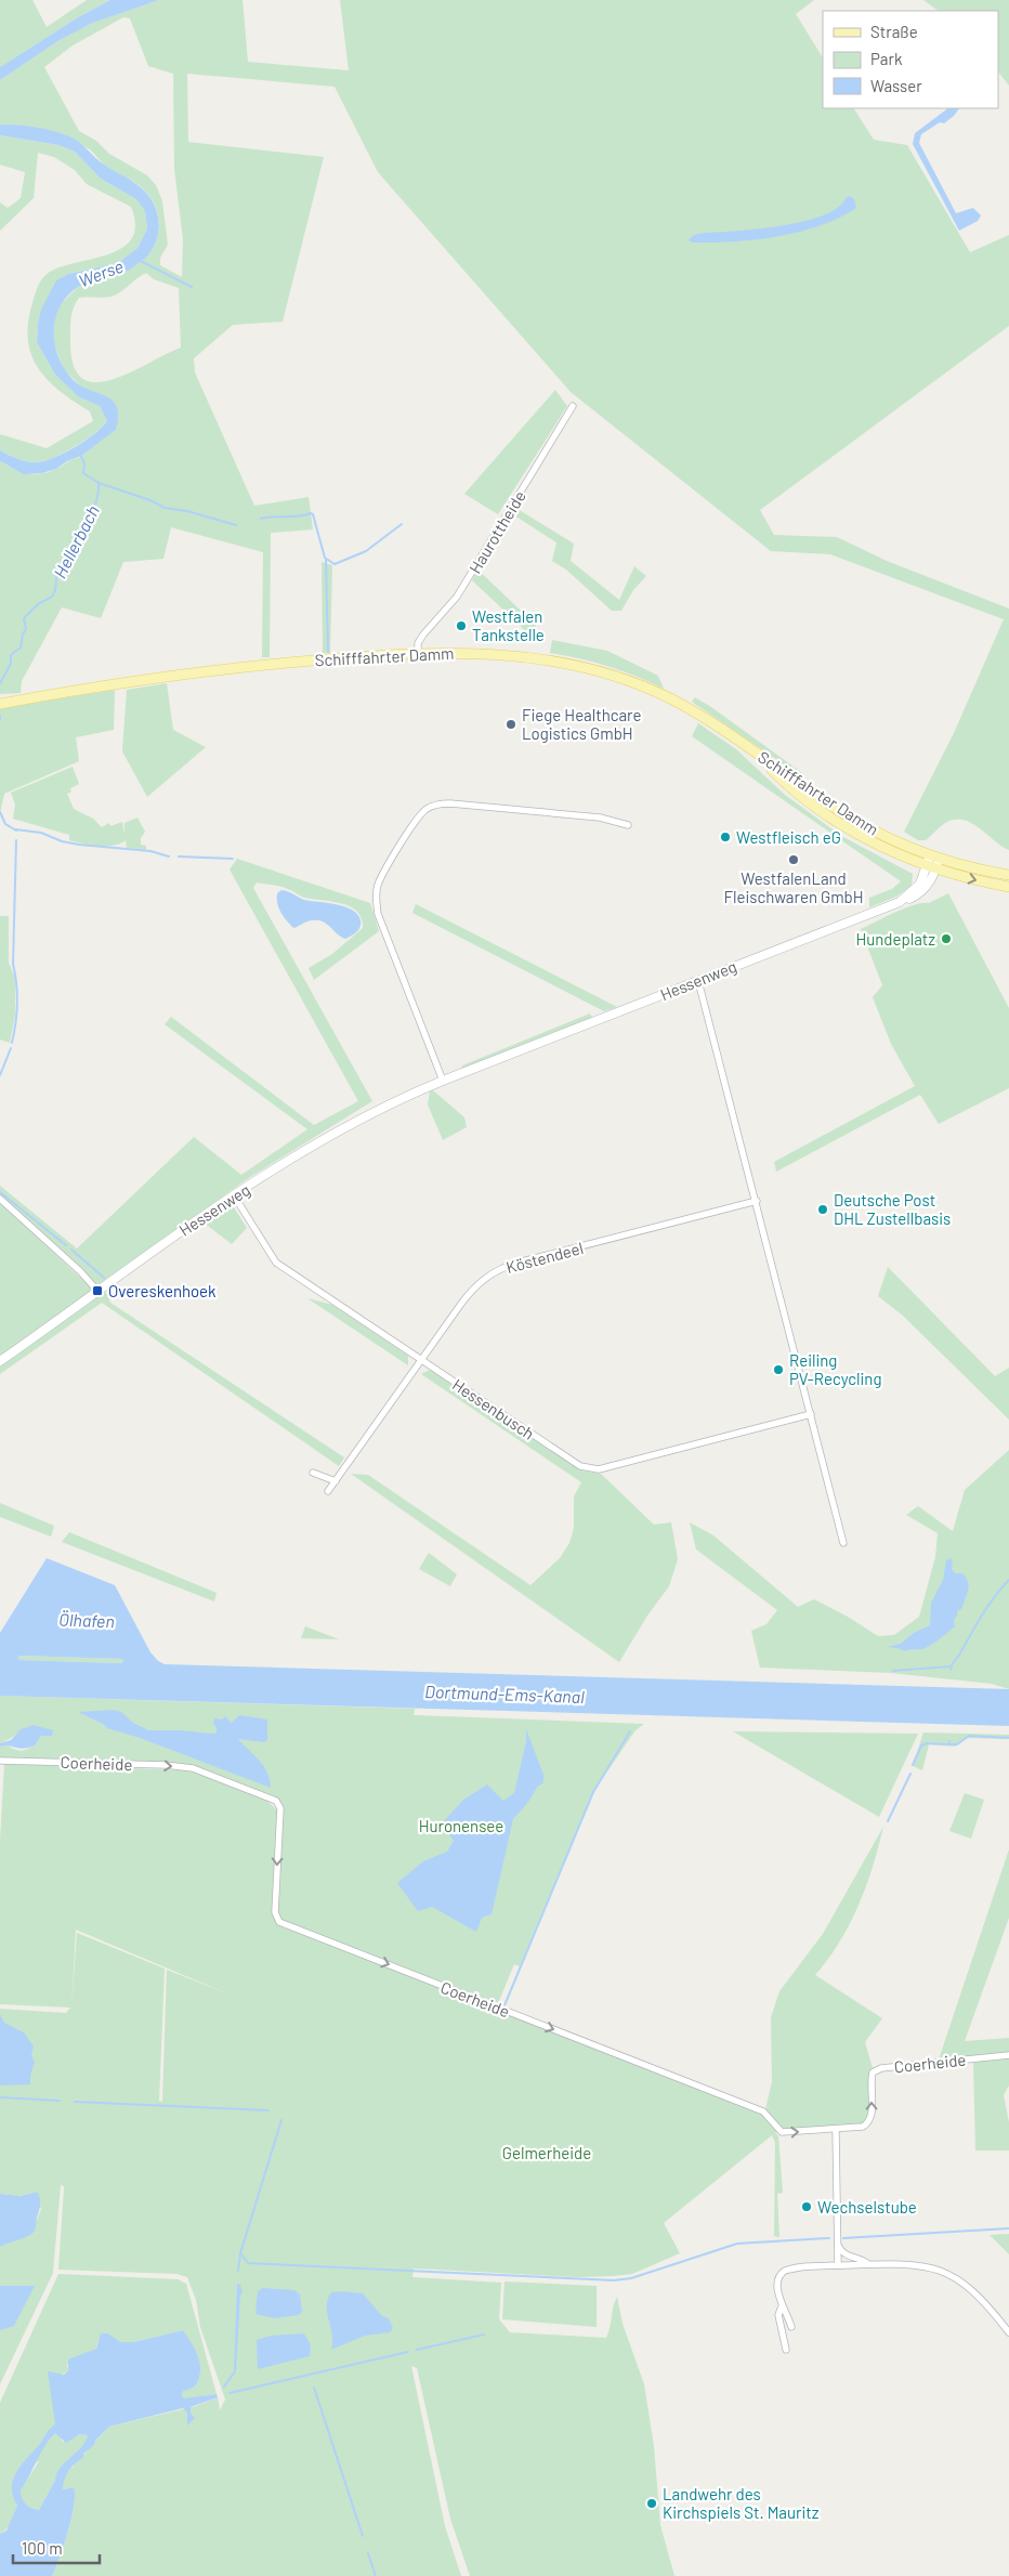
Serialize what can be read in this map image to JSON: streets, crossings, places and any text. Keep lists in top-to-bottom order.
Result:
{
  "streets": {
    "main road": ["Schifffahrter Damm"],
    "street": [
      "Haurottheide",
      "Hessenweg",
      "Köstendeel",
      "Hessenbusch",
      "Coerheide"
    ]
  },
  "crossings": [
    ["Haurottheide", "Schifffahrter Damm"],
    ["Schifffahrter Damm", "Hessenweg"],
    ["Hessenweg", "Hessenbusch"],
    ["Köstendeel", "Hessenbusch"]
  ],
  "one_way": ["Coerheide"],
  "water": [
    "Werse",
    "Hellerbach",
    "Ölhafen",
    "Dortmund-Ems-Kanal"
  ],
  "parks": ["Huronensee", "Gelmerheide"],
  "places": {
    "other": [
      "Westfalen Tankstelle",
      "Fiege Healthcare Logistics GmbH",
      "Westfleisch eG",
      "WestfalenLand Fleischwaren GmbH",
      "Hundeplatz",
      "Deutsche Post DHL Zustellbasis",
      "Reiling PV-Recycling",
      "Wechselstube",
      "Landwehr des Kirchspiels St. Mauritz"
    ],
    "transit": ["Overeskenhoek"]
  },
  "legend": ["Straße", "Park", "Wasser"],
  "scale_bar": "100 m"
}
